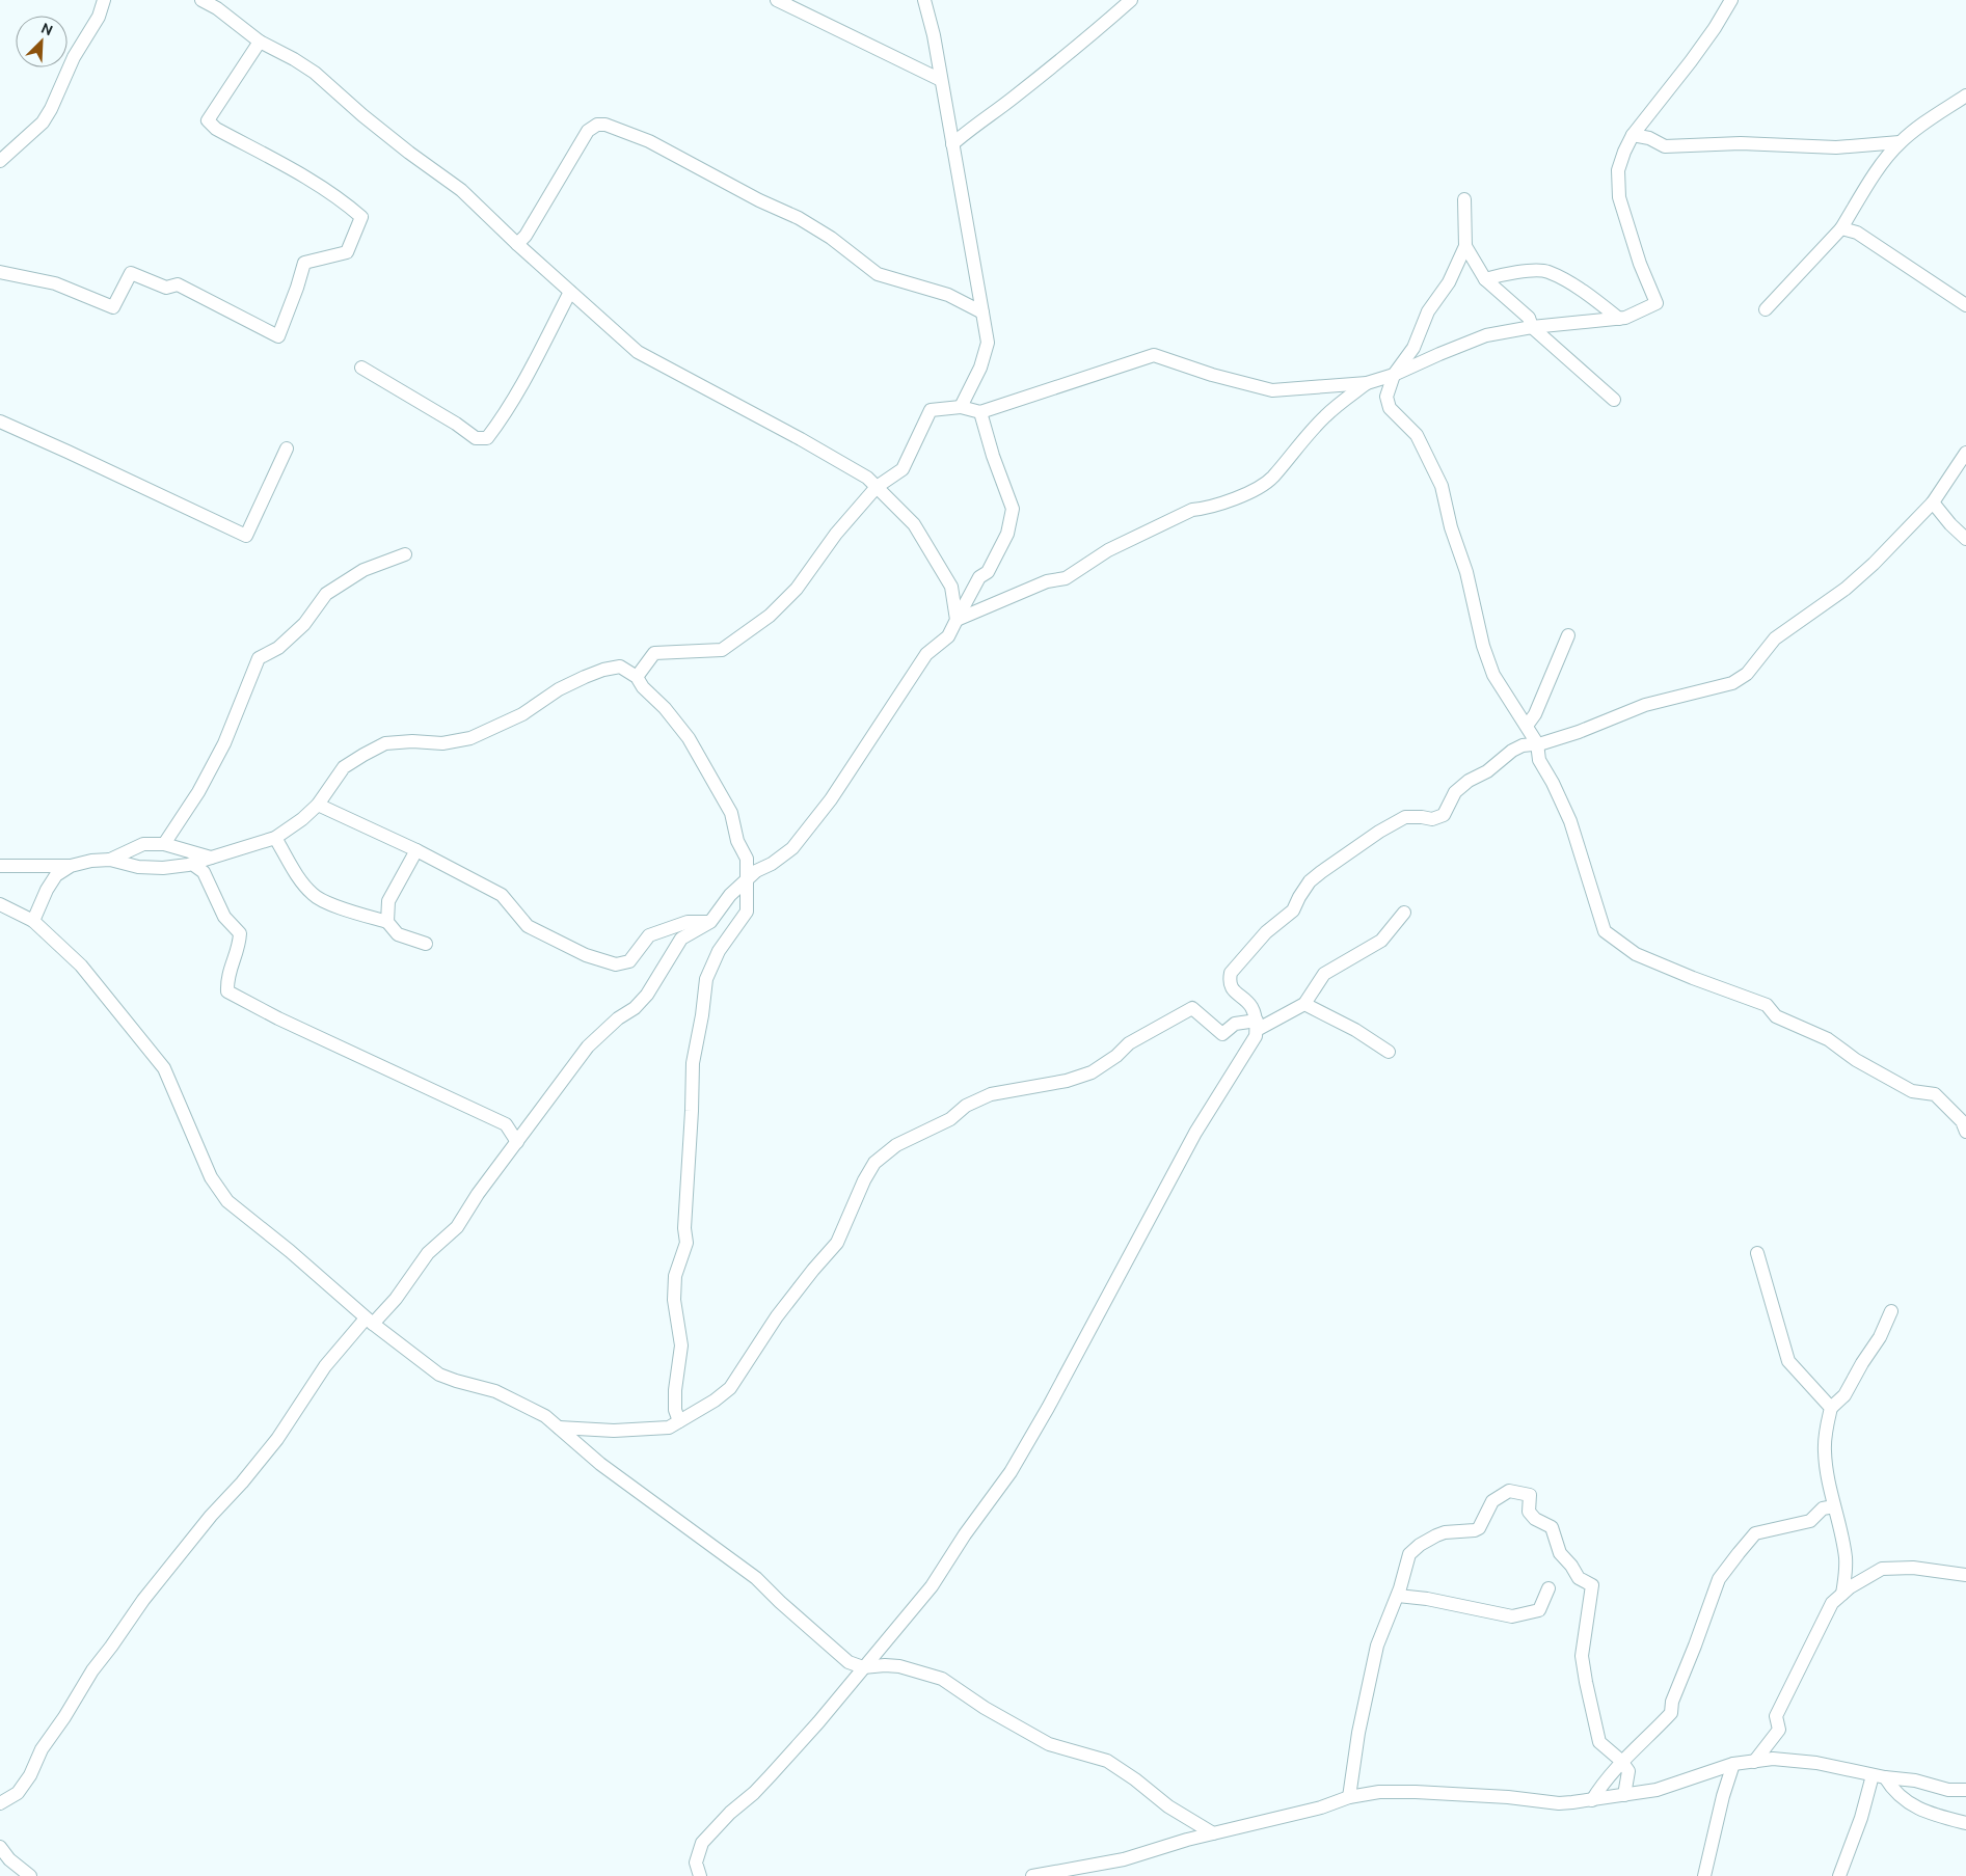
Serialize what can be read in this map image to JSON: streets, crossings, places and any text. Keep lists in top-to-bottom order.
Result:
{
  "north": "top right"
}
